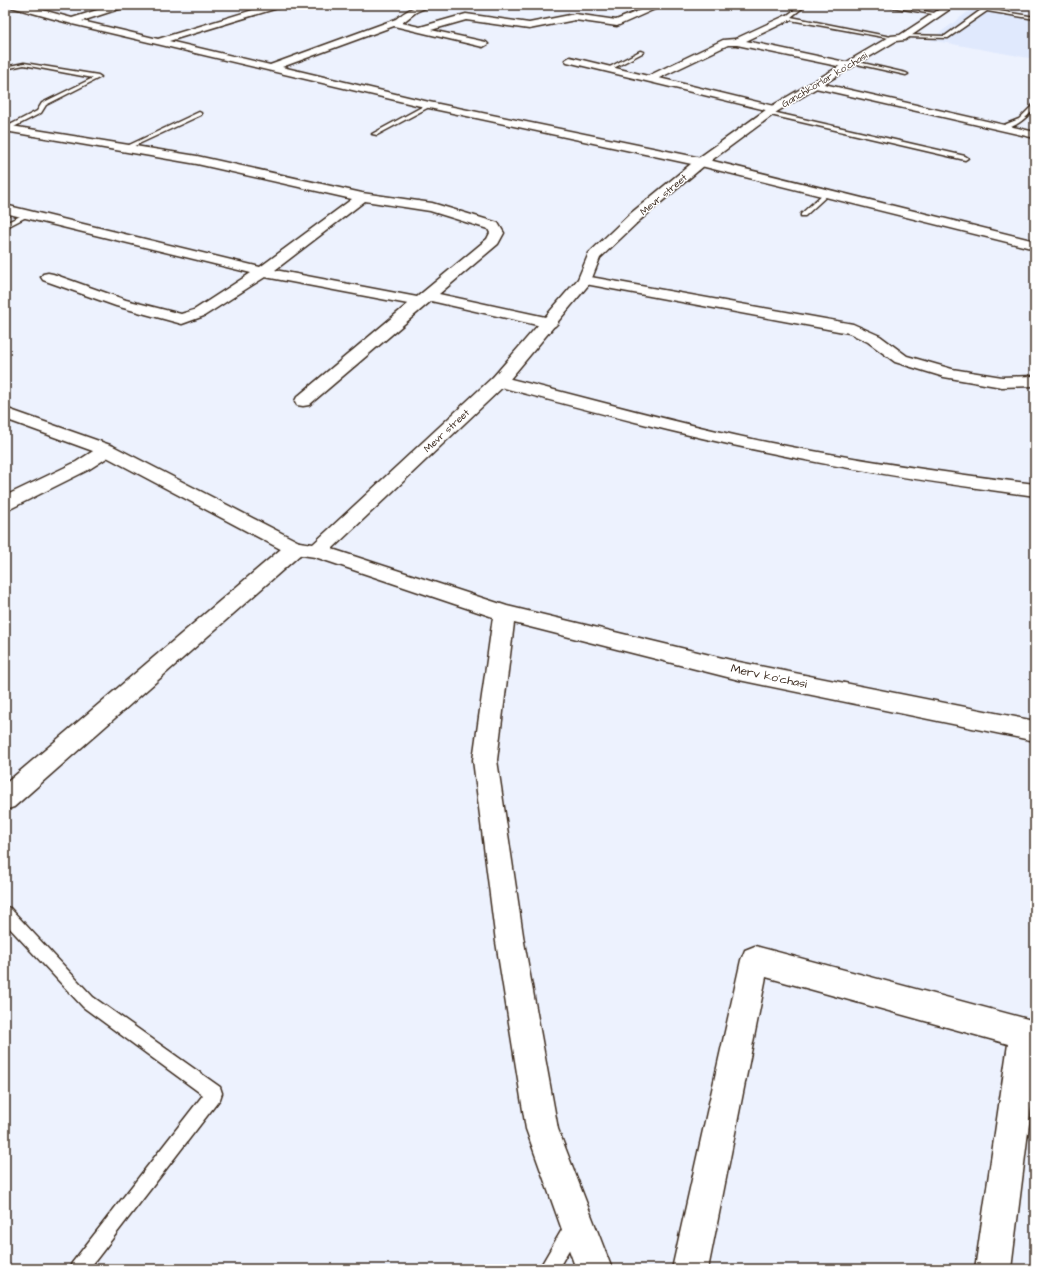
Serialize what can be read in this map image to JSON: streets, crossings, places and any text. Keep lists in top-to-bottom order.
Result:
{
  "streets": {
    "street": ["Ganchkorlar ko'chasi", "Mevr street", "Merv ko'chasi"]
  },
  "crossings": [
    ["Ganchkorlar ko'chasi", "Mevr street"]
  ]
}
